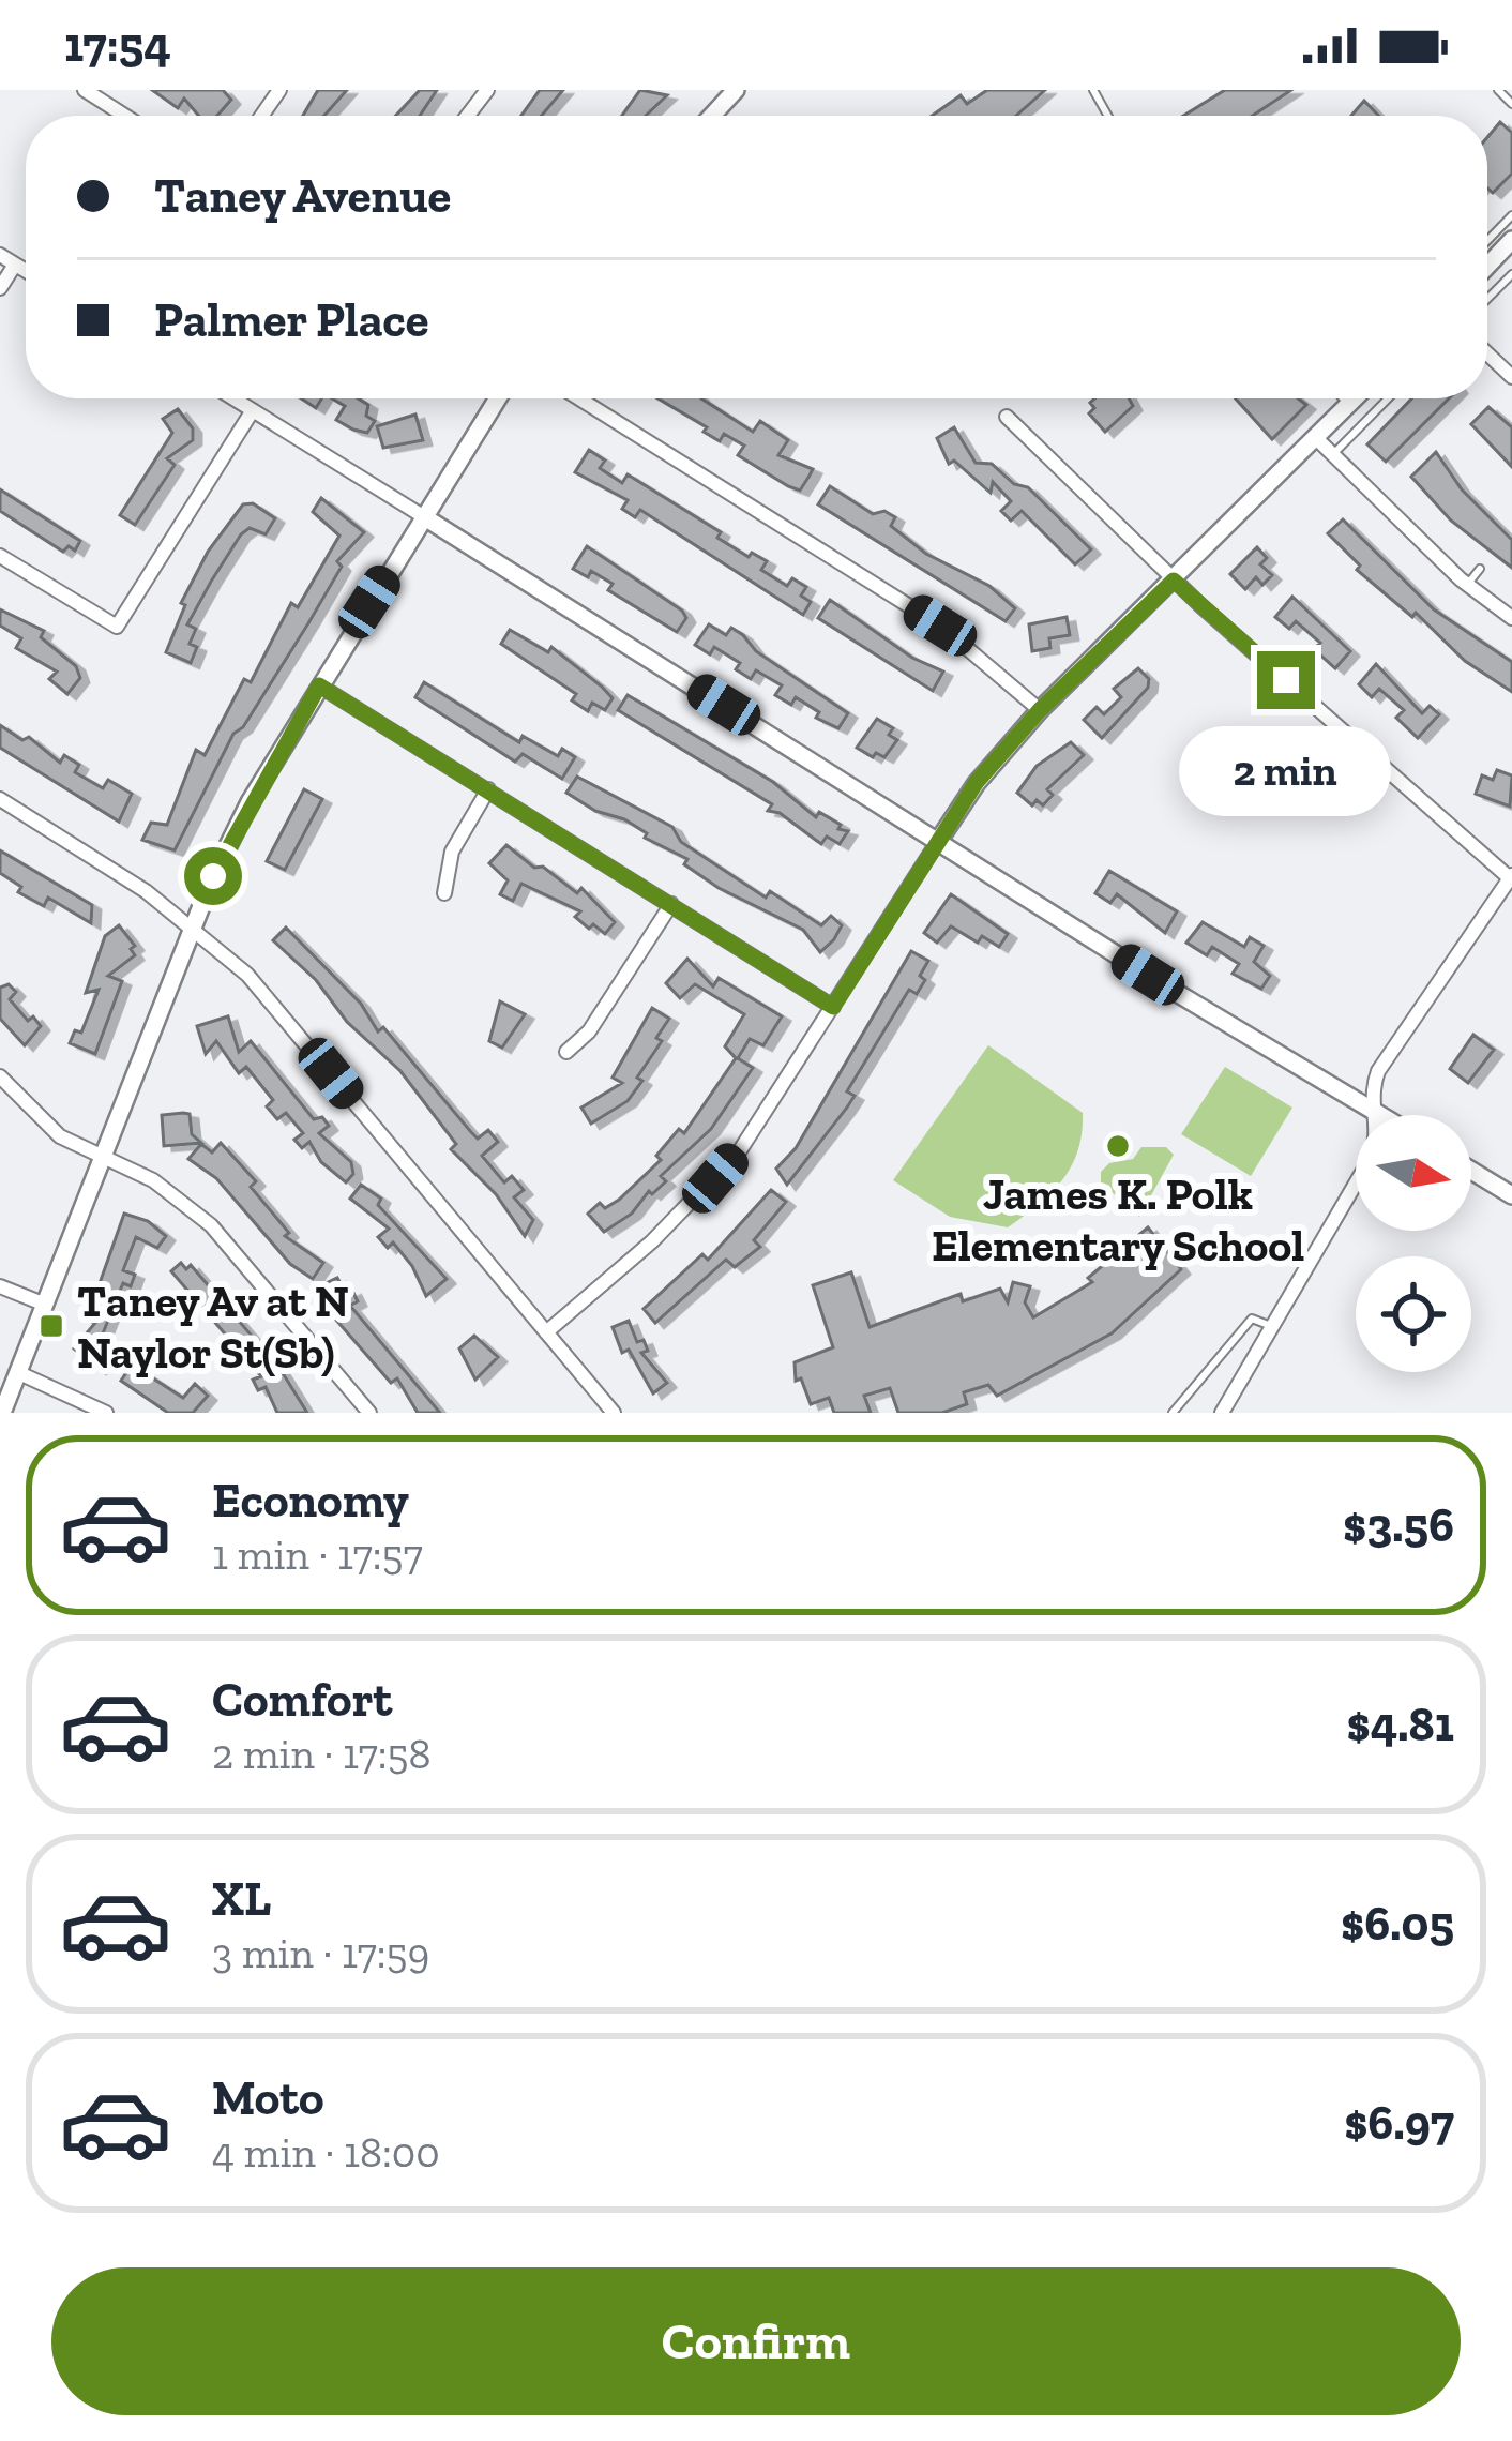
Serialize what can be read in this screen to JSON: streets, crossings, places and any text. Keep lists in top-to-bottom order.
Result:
{
  "places": {
    "other": ["James K. Polk Elementary School"],
    "transit": ["Taney Av at N Naylor St(Sb)"]
  },
  "north": "right",
  "page": {
    "status": "17:54",
    "banner": ["Taney Avenue", "Palmer Place"],
    "bubble": "2 min",
    "list": [
      {
        "name": "Economy",
        "note": "1 min · 17:57",
        "value": "$3.56"
      },
      {
        "name": "Comfort",
        "note": "2 min · 17:58",
        "value": "$4.81"
      },
      {
        "name": "XL",
        "note": "3 min · 17:59",
        "value": "$6.05"
      },
      {
        "name": "Moto",
        "note": "4 min · 18:00",
        "value": "$6.97"
      }
    ],
    "buttons": "Confirm"
  }
}
